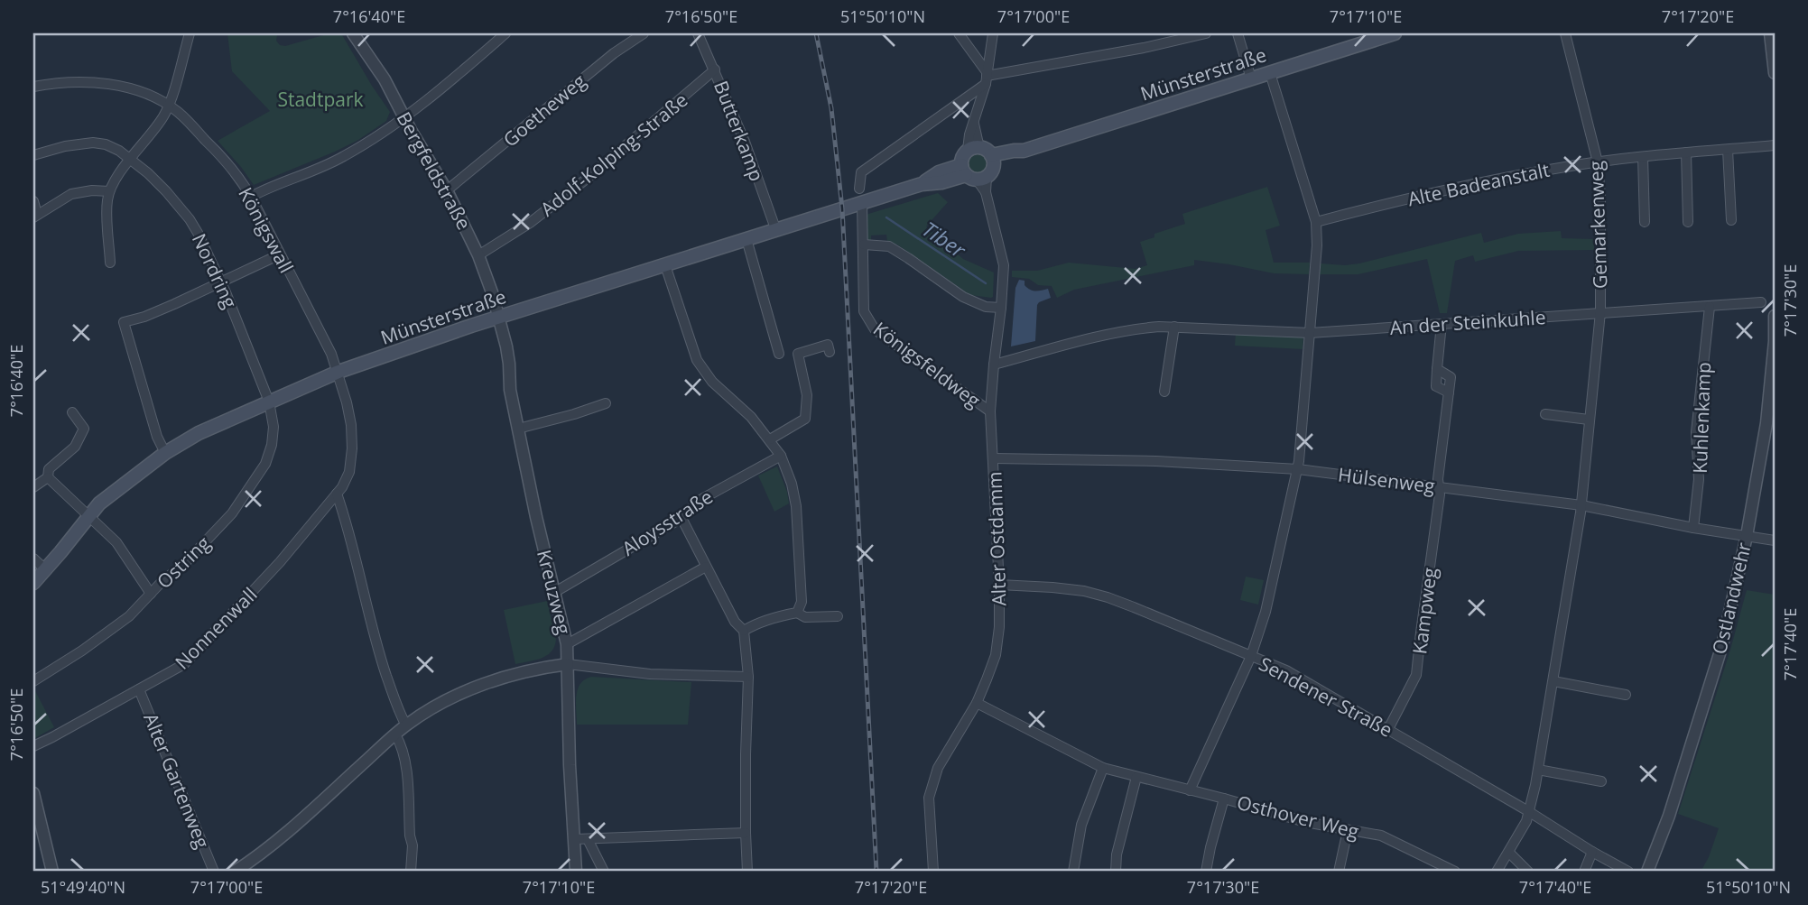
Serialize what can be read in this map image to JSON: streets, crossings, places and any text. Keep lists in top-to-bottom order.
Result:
{
  "streets": {
    "main road": ["Münsterstraße"],
    "street": [
      "Goetheweg",
      "Butterkamp",
      "Adolf-Kolping-Straße",
      "Bergfeldstraße",
      "Alte Badeanstalt",
      "Gemarkenweg",
      "Königswall",
      "Nordring",
      "An der Steinkuhle",
      "Königsfeldweg",
      "Kuhlenkamp",
      "Hülsenweg",
      "Aloysstraße",
      "Alter Ostdamm",
      "Ostring",
      "Kreuzweg",
      "Ostlandwehr",
      "Kampweg",
      "Nonnenwall",
      "Sendener Straße",
      "Alter Gartenweg",
      "Osthover Weg"
    ]
  },
  "crossings": [
    ["Münsterstraße", "Butterkamp"],
    ["Münsterstraße", "Bergfeldstraße"],
    ["Münsterstraße", "Königswall"],
    ["Münsterstraße", "Nordring"],
    ["Münsterstraße", "Königsfeldweg"],
    ["Münsterstraße", "Alter Ostdamm"],
    ["Münsterstraße", "Ostring"],
    ["Münsterstraße", "Kreuzweg"],
    ["Goetheweg", "Bergfeldstraße"],
    ["Butterkamp", "Adolf-Kolping-Straße"],
    ["Adolf-Kolping-Straße", "Bergfeldstraße"],
    ["Bergfeldstraße", "Kreuzweg"],
    ["Alte Badeanstalt", "Gemarkenweg"],
    ["Gemarkenweg", "An der Steinkuhle"],
    ["Gemarkenweg", "Hülsenweg"],
    ["Gemarkenweg", "Sendener Straße"],
    ["Königswall", "Nonnenwall"],
    ["Nordring", "Ostring"],
    ["An der Steinkuhle", "Kuhlenkamp"],
    ["An der Steinkuhle", "Alter Ostdamm"],
    ["Königsfeldweg", "Alter Ostdamm"],
    ["Kuhlenkamp", "Hülsenweg"],
    ["Hülsenweg", "Alter Ostdamm"],
    ["Hülsenweg", "Ostlandwehr"],
    ["Hülsenweg", "Kampweg"],
    ["Aloysstraße", "Kreuzweg"],
    ["Alter Ostdamm", "Sendener Straße"],
    ["Alter Ostdamm", "Osthover Weg"],
    ["Kampweg", "Sendener Straße"],
    ["Nonnenwall", "Alter Gartenweg"]
  ],
  "water": ["Tiber"],
  "parks": ["Stadtpark"],
  "coordinates": [
    "7°16'40\"E",
    "7°16'50\"E",
    "51°50'10\"N",
    "7°17'00\"E",
    "7°17'10\"E",
    "7°17'20\"E",
    "7°17'30\"E",
    "7°17'40\"E",
    "51°49'40\"N"
  ]
}
